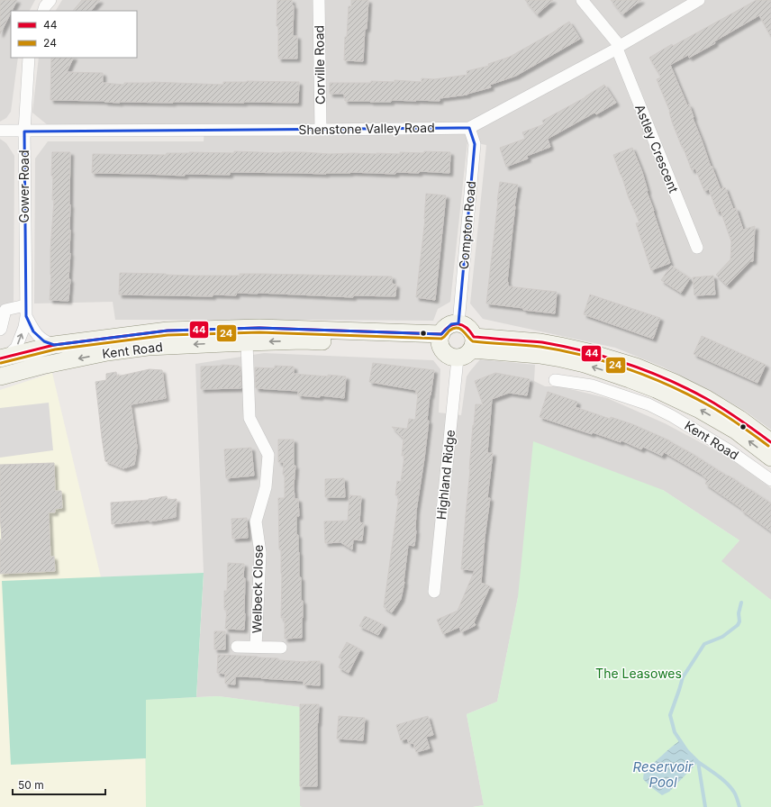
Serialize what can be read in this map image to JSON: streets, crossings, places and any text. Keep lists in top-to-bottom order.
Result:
{
  "streets": {
    "main road": ["Kent Road"],
    "street": [
      "Corville Road",
      "Shenstone Valley Road",
      "Astley Crescent",
      "Gower Road",
      "Compton Road",
      "Highland Ridge",
      "Welbeck Close"
    ]
  },
  "crossings": [
    ["Corville Road", "Shenstone Valley Road"],
    ["Shenstone Valley Road", "Astley Crescent"],
    ["Shenstone Valley Road", "Gower Road"],
    ["Shenstone Valley Road", "Compton Road"],
    ["Gower Road", "Kent Road"],
    ["Compton Road", "Kent Road"],
    ["Compton Road", "Highland Ridge"],
    ["Kent Road", "Highland Ridge"],
    ["Kent Road", "Welbeck Close"]
  ],
  "water": ["Reservoir Pool"],
  "parks": ["The Leasowes"],
  "lines": ["transit line 44", "transit line 24"],
  "legend": ["44", "24"],
  "scale_bar": "50 m"
}
